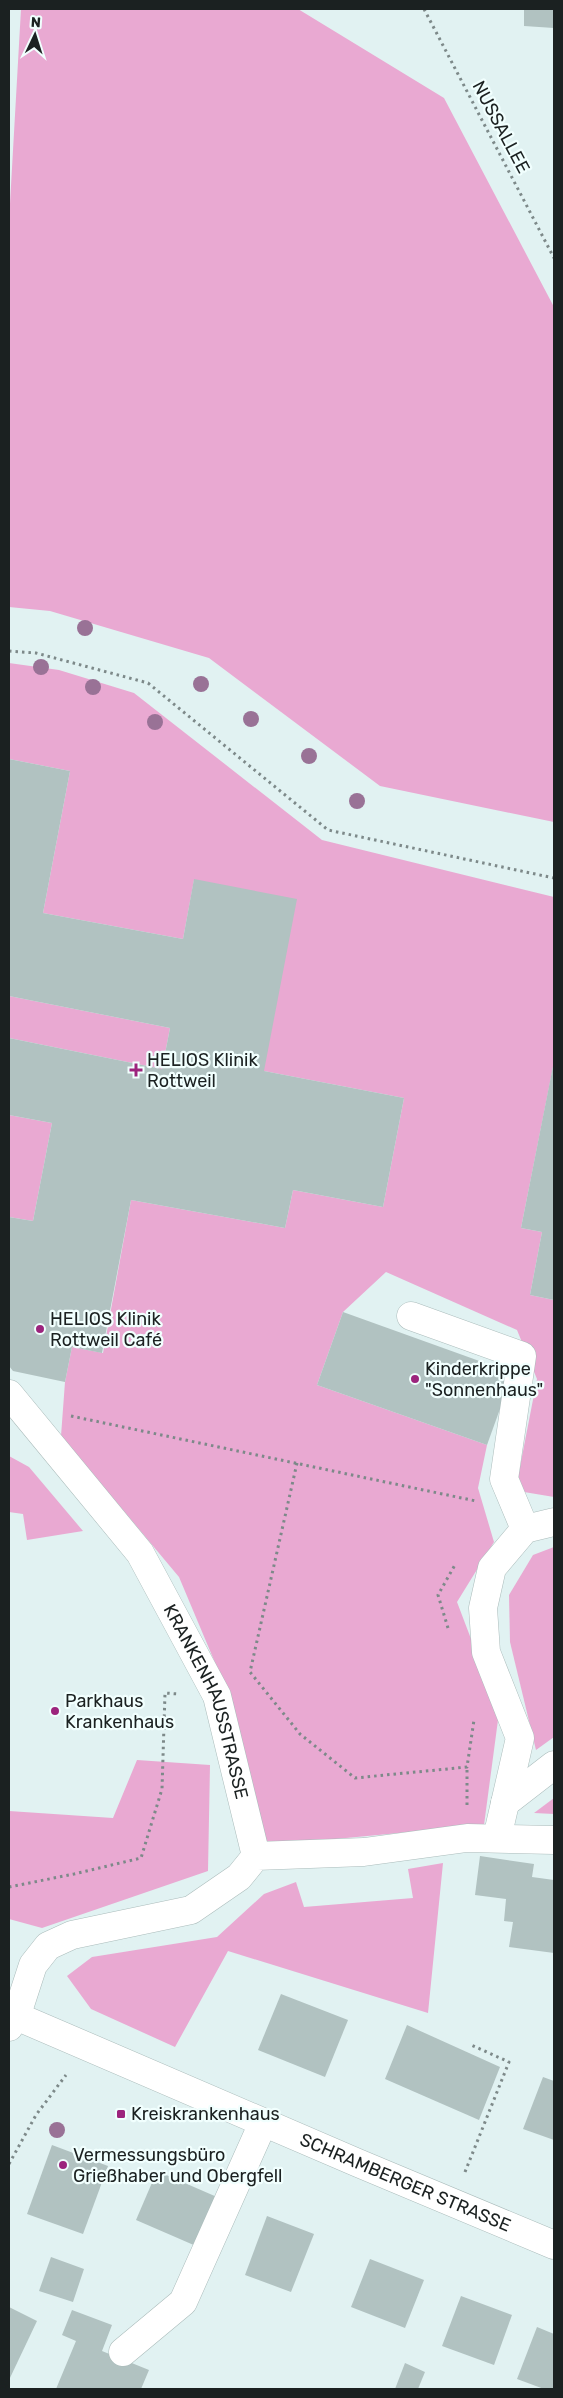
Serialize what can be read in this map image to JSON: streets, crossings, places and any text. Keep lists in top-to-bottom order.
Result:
{
  "streets": {
    "street": ["KRANKENHAUSSTRASSE", "SCHRAMBERGER STRASSE"],
    "path": ["NUSSALLEE"]
  },
  "places": {
    "health": ["HELIOS Klinik Rottweil"],
    "other": [
      "HELIOS Klinik Rottweil Café",
      "Kinderkrippe \"Sonnenhaus\"",
      "Parkhaus Krankenhaus",
      "Vermessungsbüro Grießhaber und Obergfell"
    ],
    "transit": ["Kreiskrankenhaus"]
  },
  "north": "top"
}
